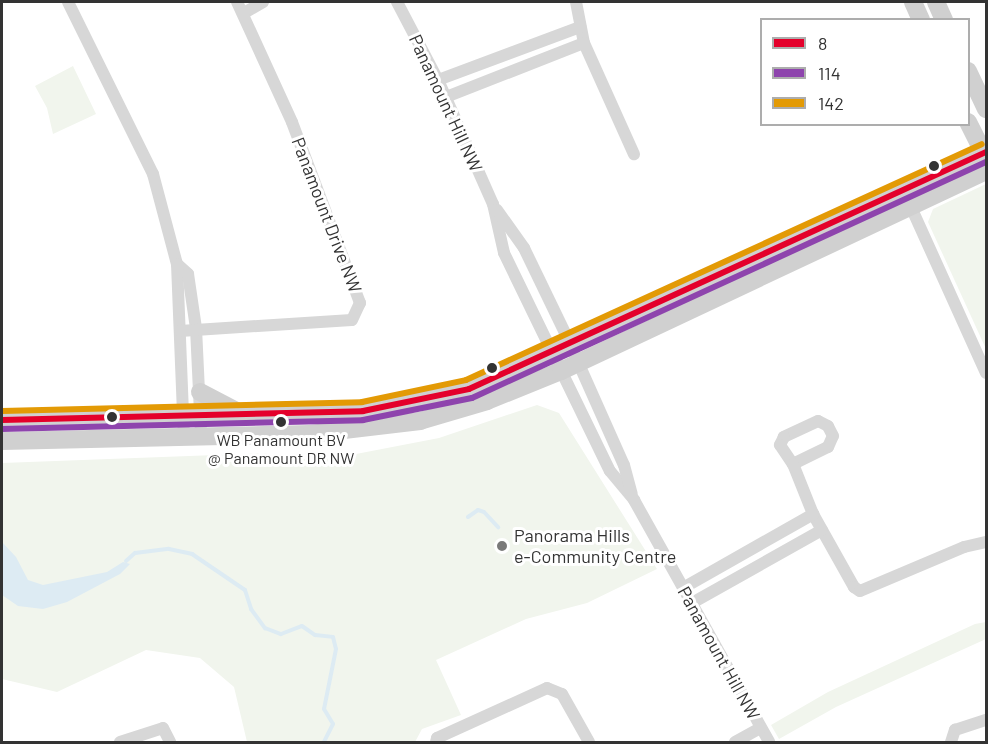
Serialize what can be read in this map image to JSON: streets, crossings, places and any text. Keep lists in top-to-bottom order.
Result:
{
  "streets": {
    "street": ["Panamount Hill NW", "Panamount Drive NW"]
  },
  "places": ["WB Panamount BV @ Panamount DR NW", "Panorama Hills e-Community Centre"],
  "lines": ["transit line 142", "transit line 8", "transit line 114"],
  "legend": ["8", "114", "142"]
}
